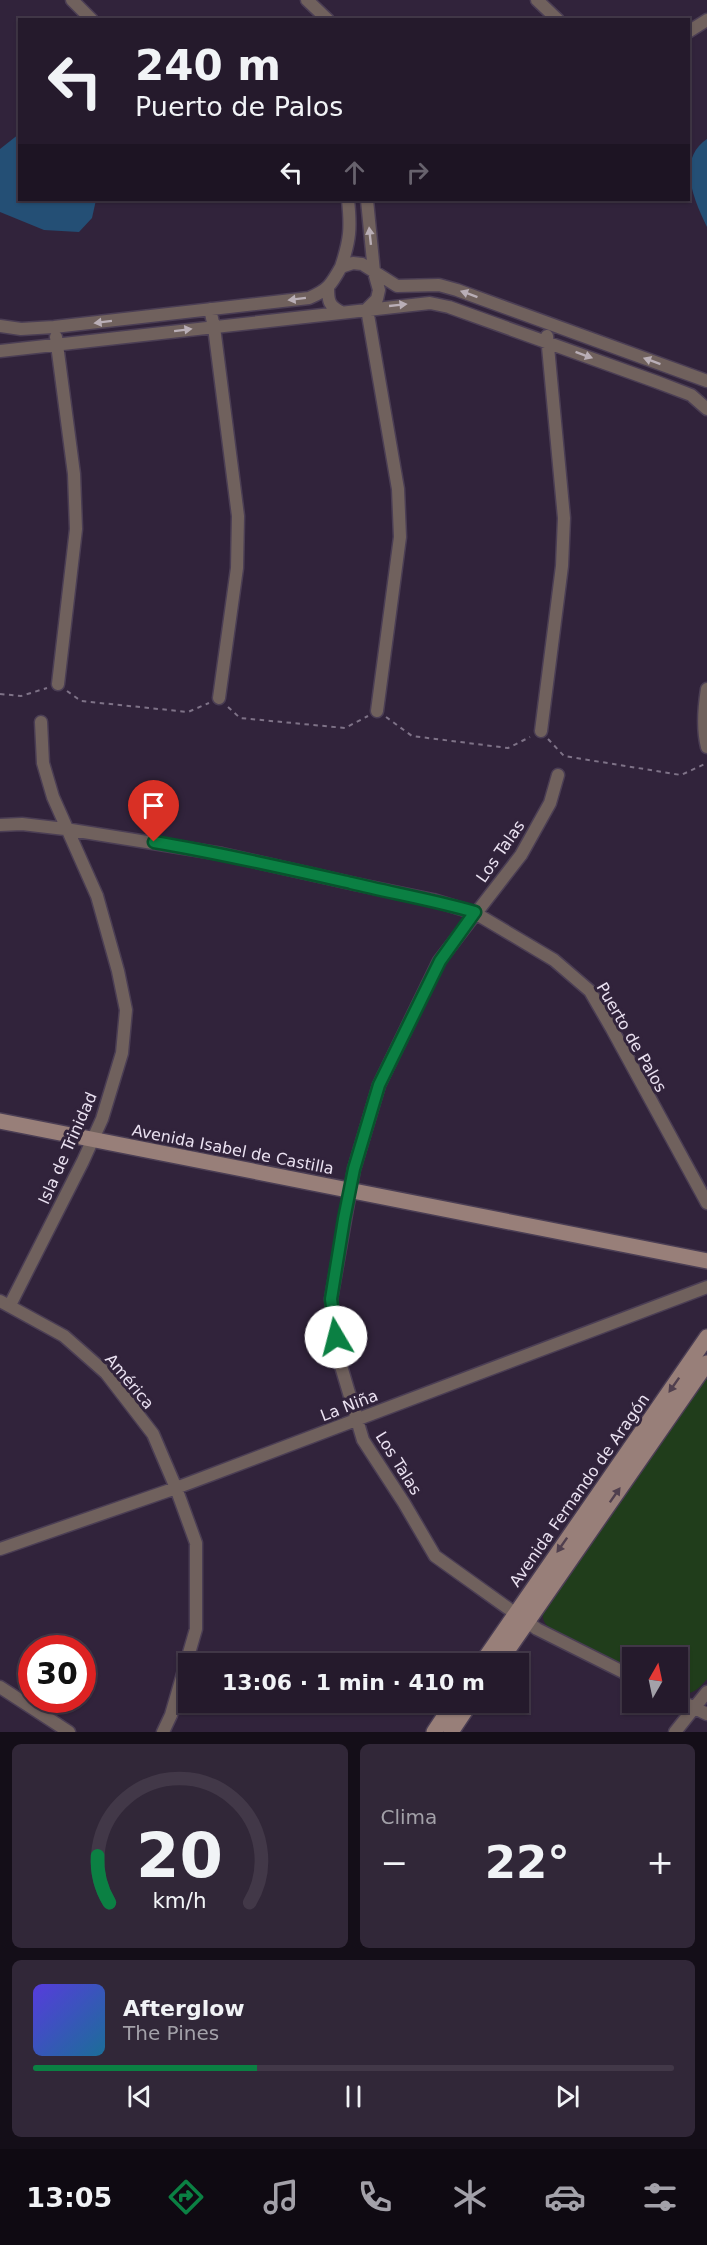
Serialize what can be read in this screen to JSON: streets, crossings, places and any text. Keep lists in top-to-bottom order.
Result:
{
  "streets": {
    "street": [
      "Los Talas",
      "Puerto de Palos",
      "Isla de Trinidad",
      "Avenida Isabel de Castilla",
      "América",
      "La Niña",
      "Avenida Fernando de Aragón"
    ]
  },
  "crossings": [
    ["Los Talas", "Puerto de Palos"],
    ["Los Talas", "Avenida Isabel de Castilla"],
    ["Los Talas", "La Niña"],
    ["Los Talas", "Avenida Fernando de Aragón"],
    ["Puerto de Palos", "Isla de Trinidad"],
    ["Isla de Trinidad", "Avenida Isabel de Castilla"],
    ["Isla de Trinidad", "América"],
    ["América", "La Niña"]
  ],
  "north": "top",
  "page": {
    "turn": ["240 m", "Puerto de Palos"],
    "limit": "30",
    "trip": "13:06 · 1 min · 410 m",
    "tile": "Clima",
    "heat": ["−", "22°", "+"],
    "song": ["Afterglow", "The Pines"],
    "tabs": "13:05",
    "gauge": ["20", "km/h"]
  }
}
